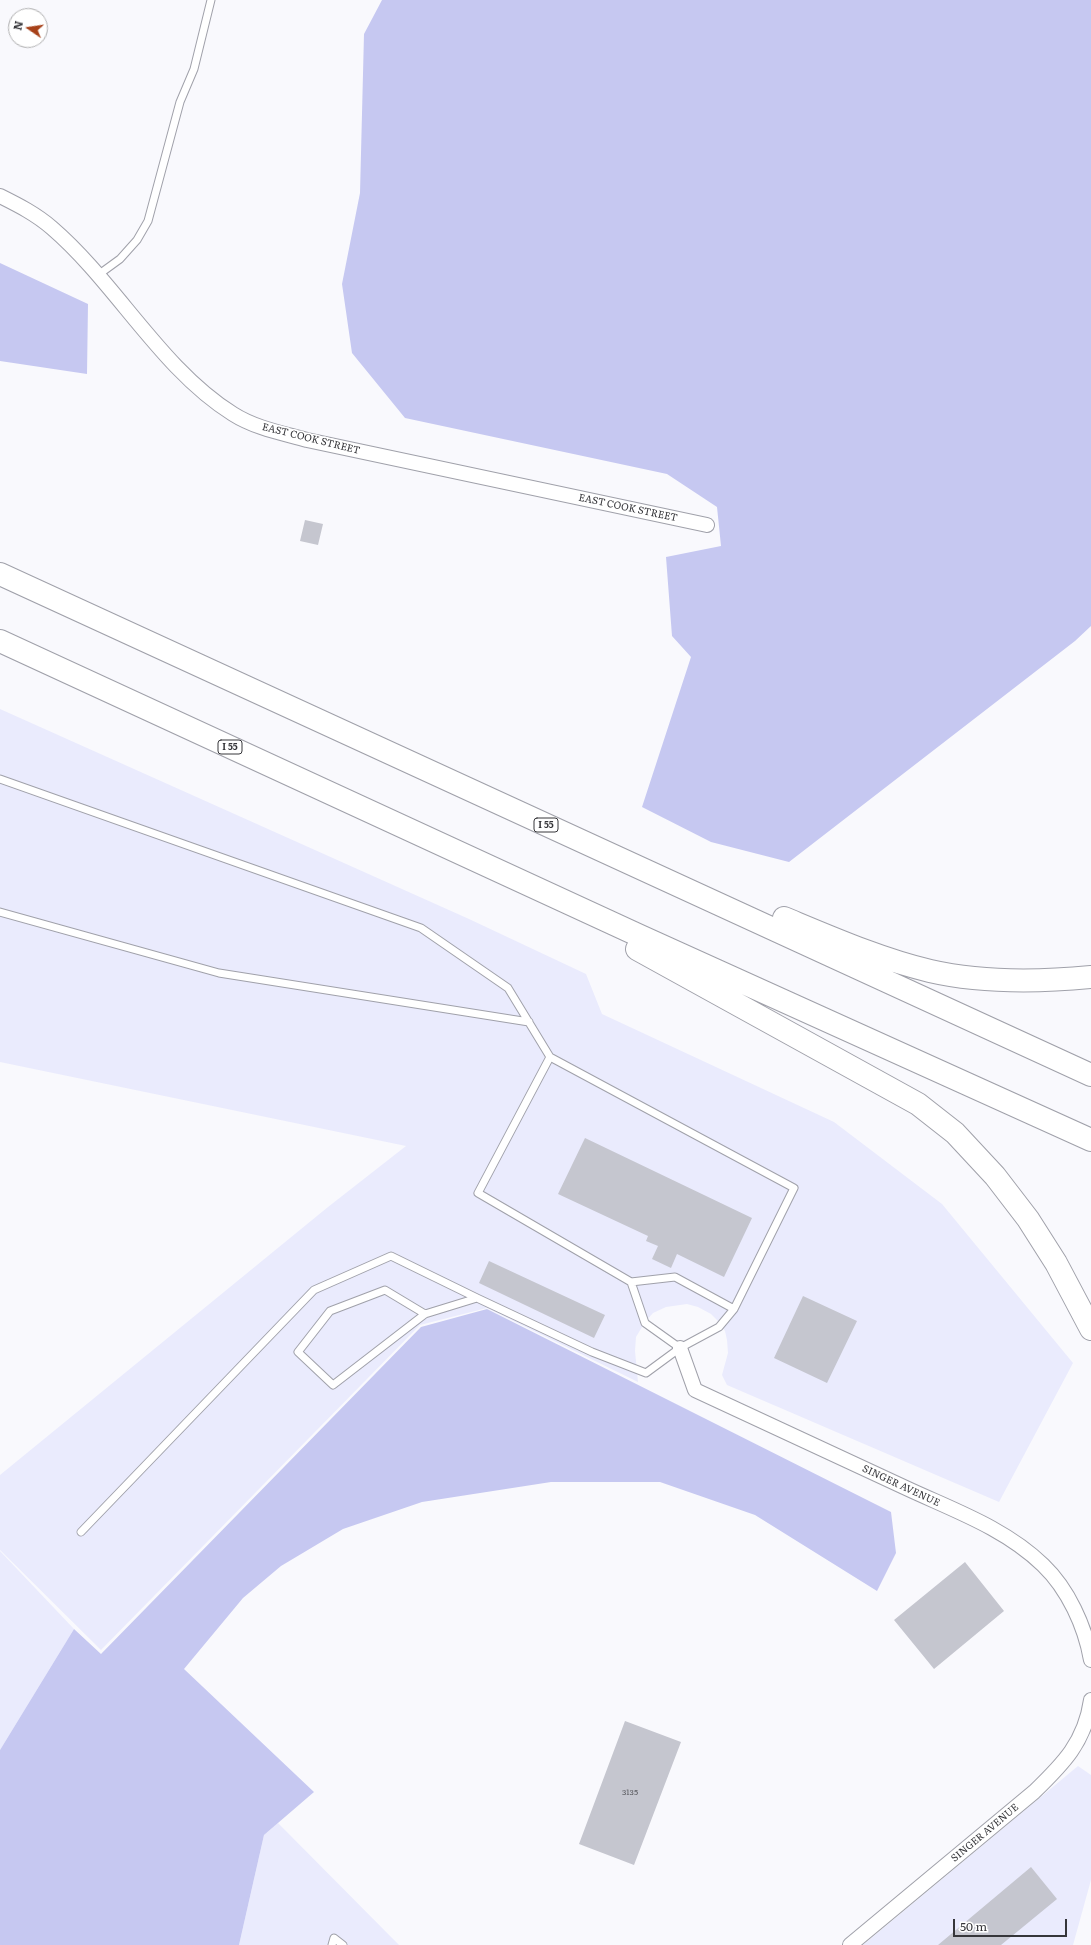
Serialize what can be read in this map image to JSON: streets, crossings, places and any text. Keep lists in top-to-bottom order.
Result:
{
  "streets": {
    "highway": ["I 55"],
    "street": ["EAST COOK STREET", "SINGER AVENUE"]
  },
  "house_numbers": ["3135"],
  "scale_bar": "50 m",
  "north": "left"
}
